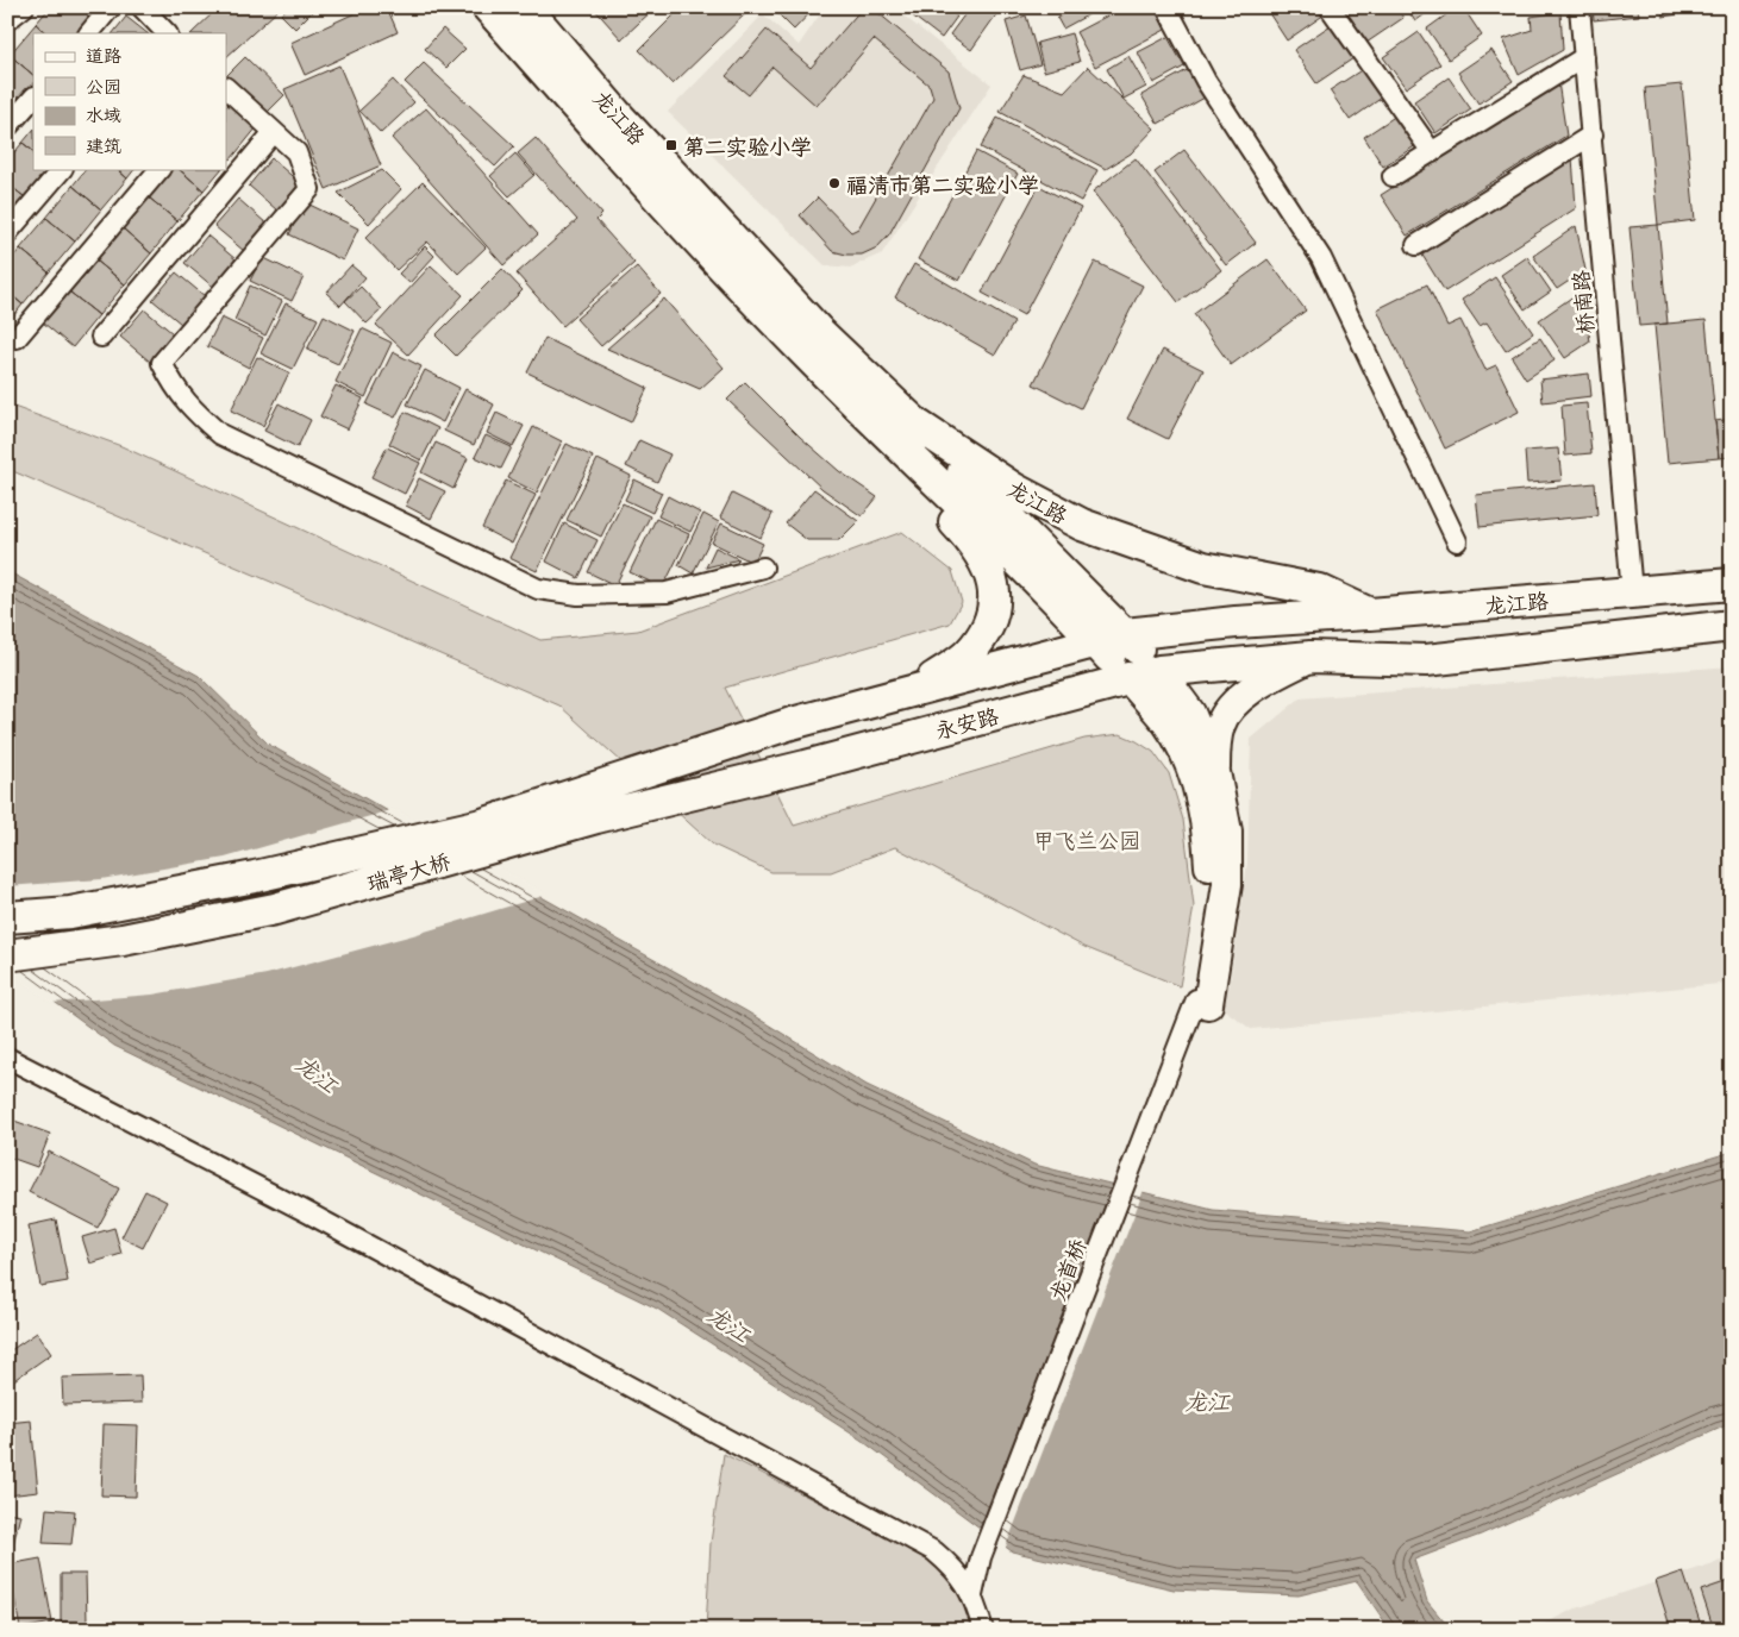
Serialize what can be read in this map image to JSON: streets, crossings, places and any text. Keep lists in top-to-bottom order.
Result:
{
  "streets": {
    "main road": ["龙江路", "永安路", "瑞亭大桥"],
    "street": ["桥南路", "龙首桥"]
  },
  "crossings": [
    ["龙江路", "桥南路"],
    ["龙江路", "永安路"],
    ["永安路", "瑞亭大桥"]
  ],
  "water": ["龙江"],
  "parks": ["甲飞兰公园"],
  "places": {
    "transit": ["第二实验小学"],
    "other": ["福清市第二实验小学"]
  },
  "legend": [
    "道路",
    "公园",
    "水域",
    "建筑"
  ]
}
